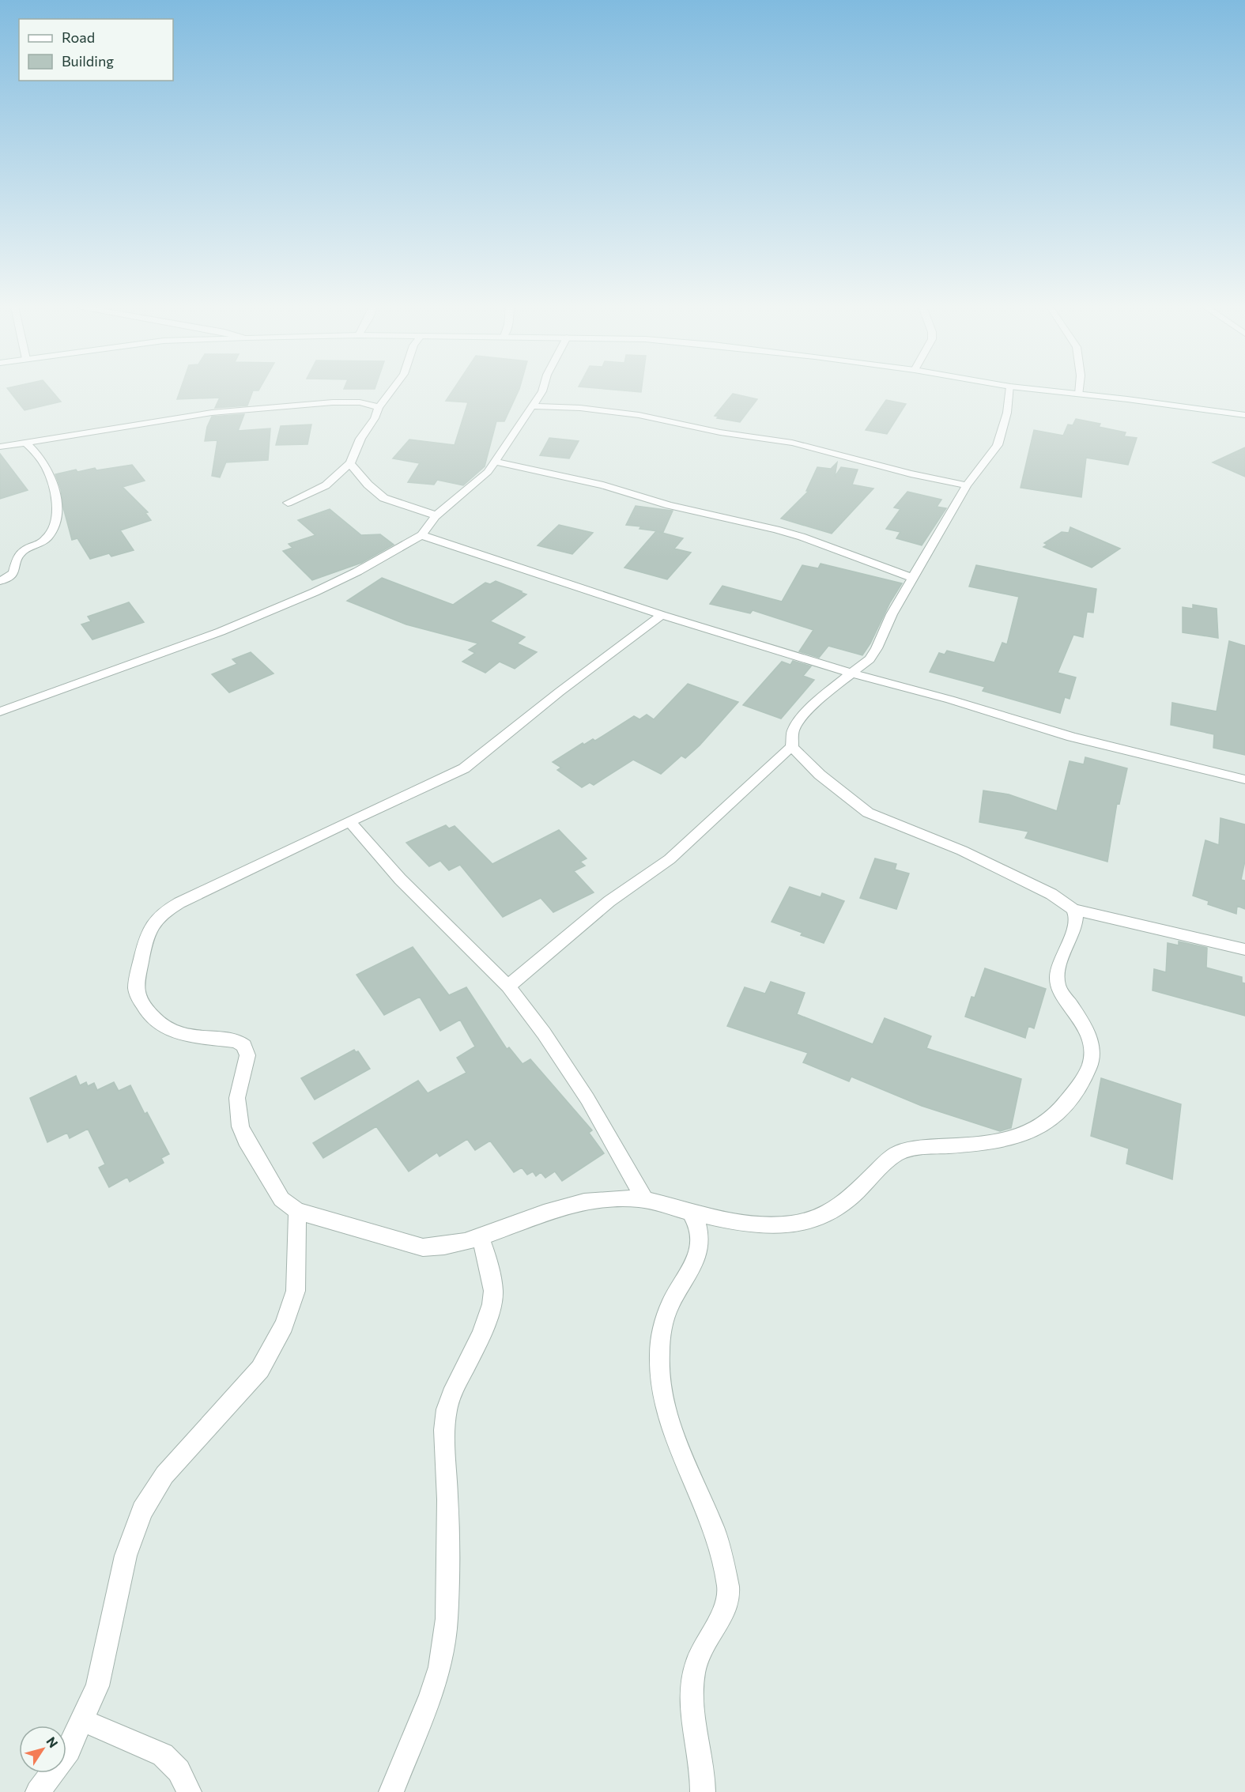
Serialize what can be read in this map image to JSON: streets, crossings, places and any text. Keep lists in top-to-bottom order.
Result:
{
  "legend": ["Road", "Building"],
  "north": "top right"
}
